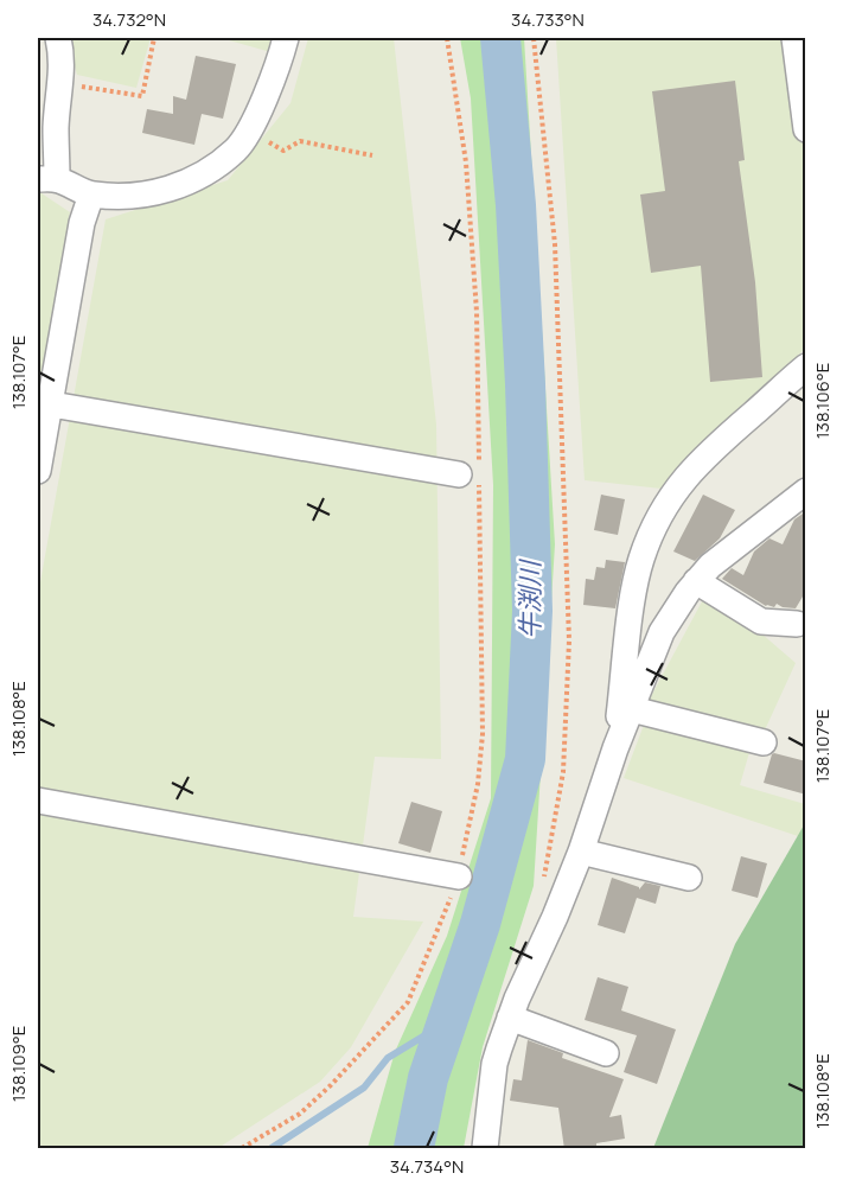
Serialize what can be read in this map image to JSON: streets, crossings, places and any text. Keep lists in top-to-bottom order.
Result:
{
  "water": ["牛渕川"],
  "coordinates": [
    "34.732°N",
    "34.733°N",
    "138.107°E",
    "138.106°E",
    "138.108°E",
    "138.109°E",
    "34.734°N"
  ]
}
